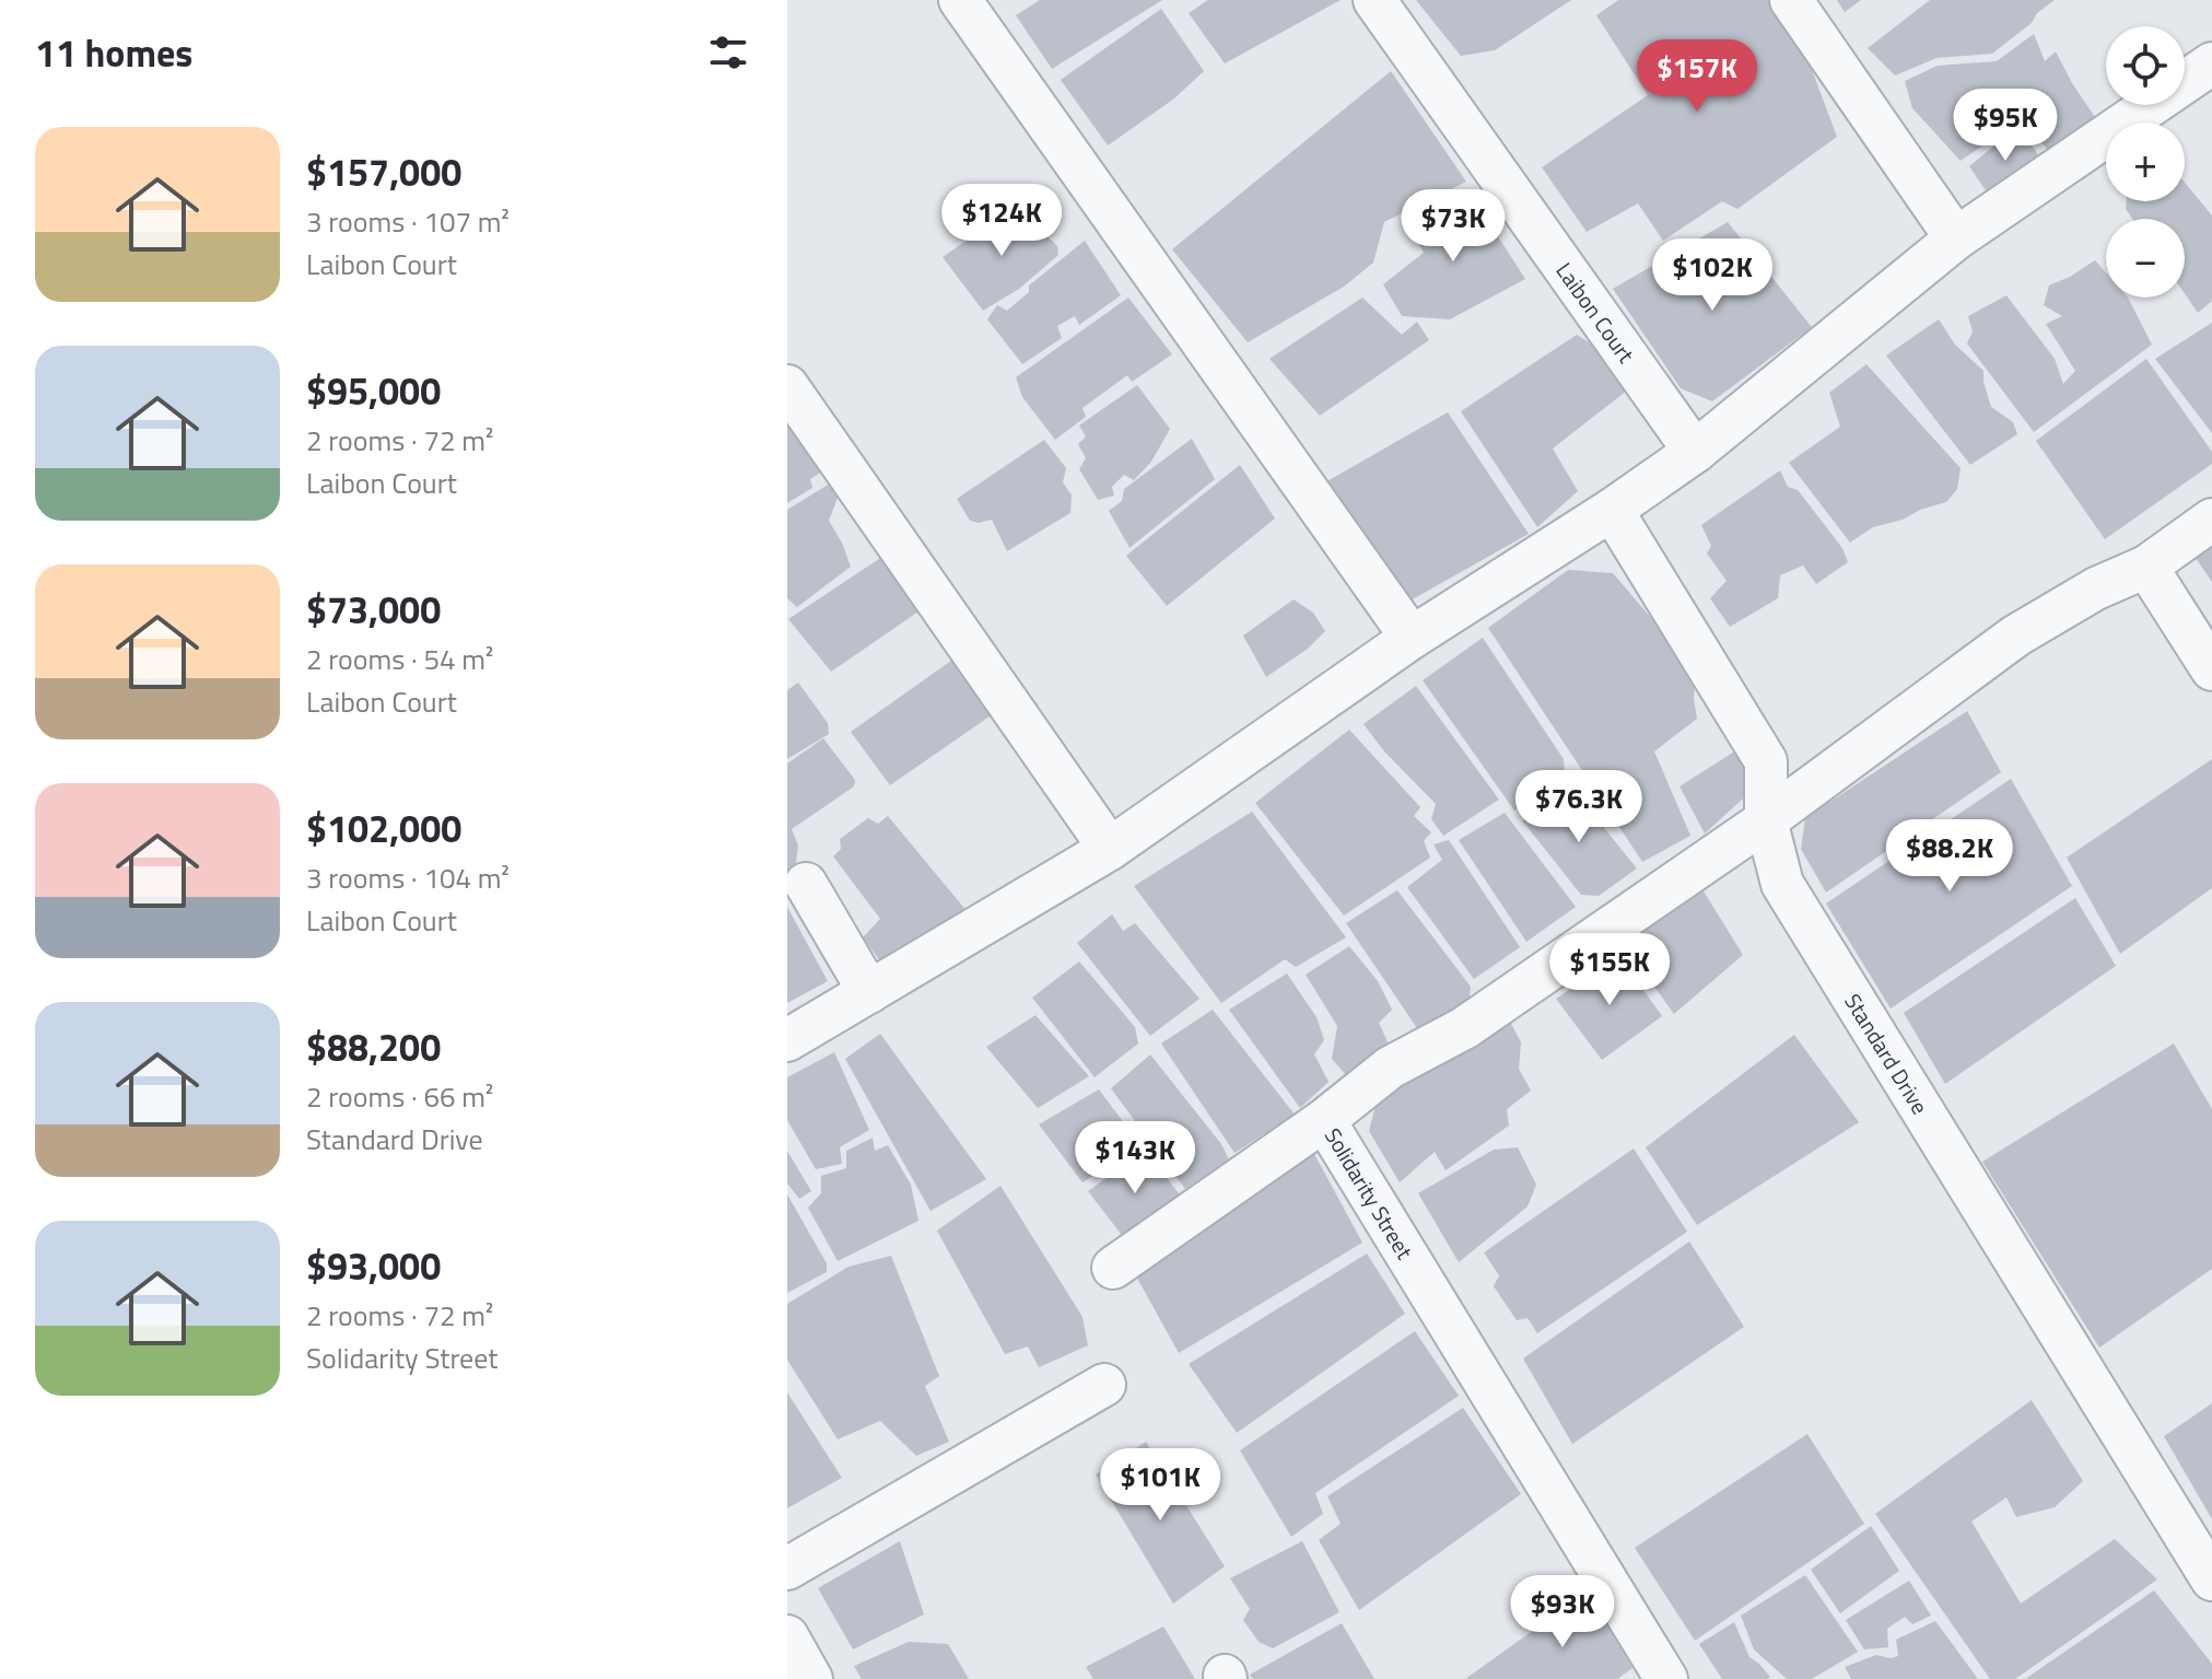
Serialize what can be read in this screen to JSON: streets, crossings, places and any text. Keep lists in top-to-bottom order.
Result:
{
  "streets": {
    "street": ["Laibon Court", "Standard Drive", "Solidarity Street"]
  },
  "crossings": [
    ["Standard Drive", "Solidarity Street"]
  ],
  "page": {
    "heading": "11 homes",
    "map_buttons": ["+", "−"],
    "price": [
      "$157K",
      "$95K",
      "$124K",
      "$73K",
      "$102K",
      "$76.3K",
      "$88.2K",
      "$155K",
      "$143K",
      "$101K",
      "$93K"
    ],
    "list": [
      {
        "name": "$157,000",
        "note": "3 rooms · 107 m² · Laibon Court"
      },
      {
        "name": "$95,000",
        "note": "2 rooms · 72 m² · Laibon Court"
      },
      {
        "name": "$73,000",
        "note": "2 rooms · 54 m² · Laibon Court"
      },
      {
        "name": "$102,000",
        "note": "3 rooms · 104 m² · Laibon Court"
      },
      {
        "name": "$88,200",
        "note": "2 rooms · 66 m² · Standard Drive"
      },
      {
        "name": "$93,000",
        "note": "2 rooms · 72 m² · Solidarity Street"
      }
    ]
  }
}
